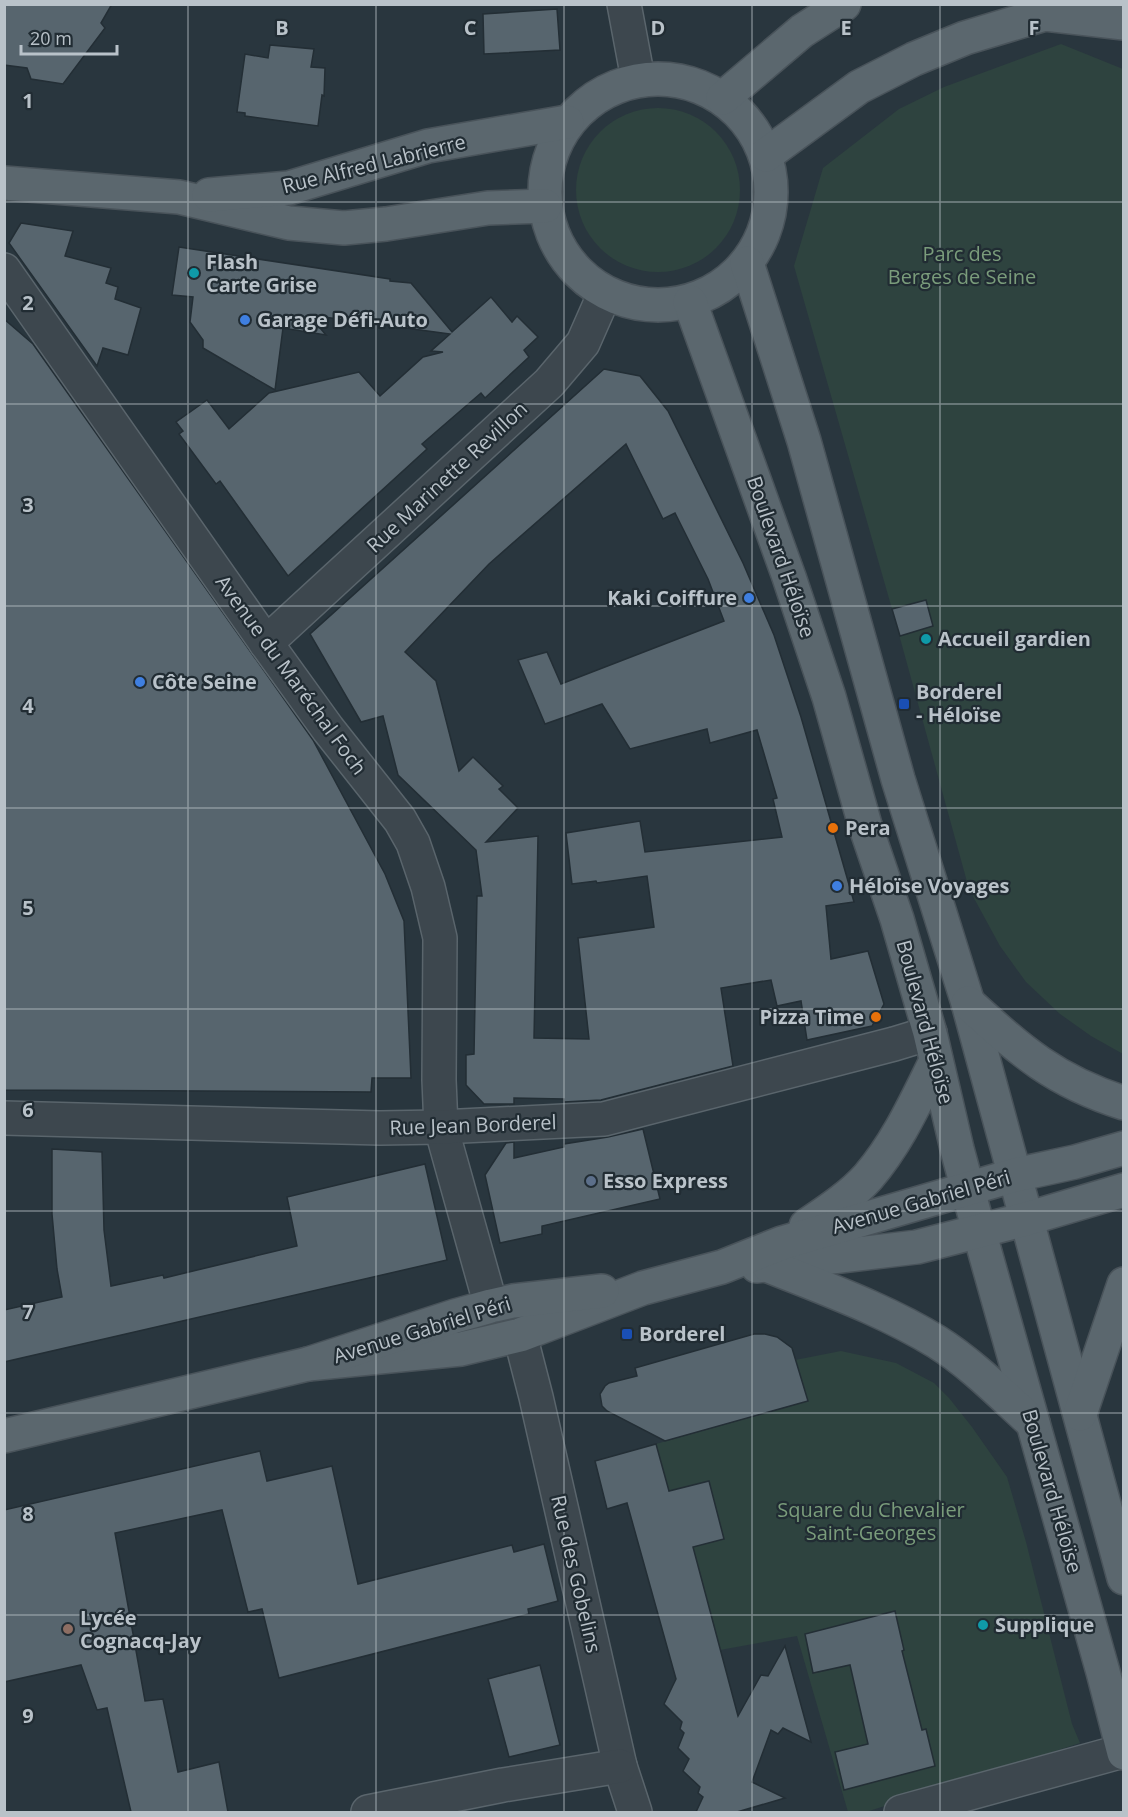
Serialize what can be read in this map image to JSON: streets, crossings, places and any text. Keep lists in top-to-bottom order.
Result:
{
  "streets": {
    "main road": ["Rue Alfred Labrierre", "Boulevard Héloïse", "Avenue Gabriel Péri"],
    "street": [
      "Rue Marinette Revillon",
      "Avenue du Maréchal Foch",
      "Rue Jean Borderel",
      "Rue des Gobelins"
    ]
  },
  "crossings": [
    ["Rue Marinette Revillon", "Avenue du Maréchal Foch"],
    ["Boulevard Héloïse", "Rue Jean Borderel"],
    ["Boulevard Héloïse", "Avenue Gabriel Péri"],
    ["Avenue du Maréchal Foch", "Rue Jean Borderel"],
    ["Avenue Gabriel Péri", "Rue des Gobelins"]
  ],
  "parks": ["Parc des Berges de Seine", "Square du Chevalier Saint-Georges"],
  "places": {
    "other": [
      "Flash Carte Grise",
      "Garage Défi-Auto",
      "Kaki Coiffure",
      "Accueil gardien",
      "Côte Seine",
      "Pera",
      "Héloïse Voyages",
      "Pizza Time",
      "Esso Express",
      "Supplique",
      "Lycée Cognacq-Jay"
    ],
    "transit": ["Borderel - Héloïse", "Borderel"]
  },
  "scale_bar": "20 m",
  "grid": {
    "columns": [
      "B",
      "C",
      "D",
      "E",
      "F"
    ],
    "rows": [
      "1",
      "2",
      "3",
      "4",
      "5",
      "6",
      "7",
      "8",
      "9"
    ]
  }
}
